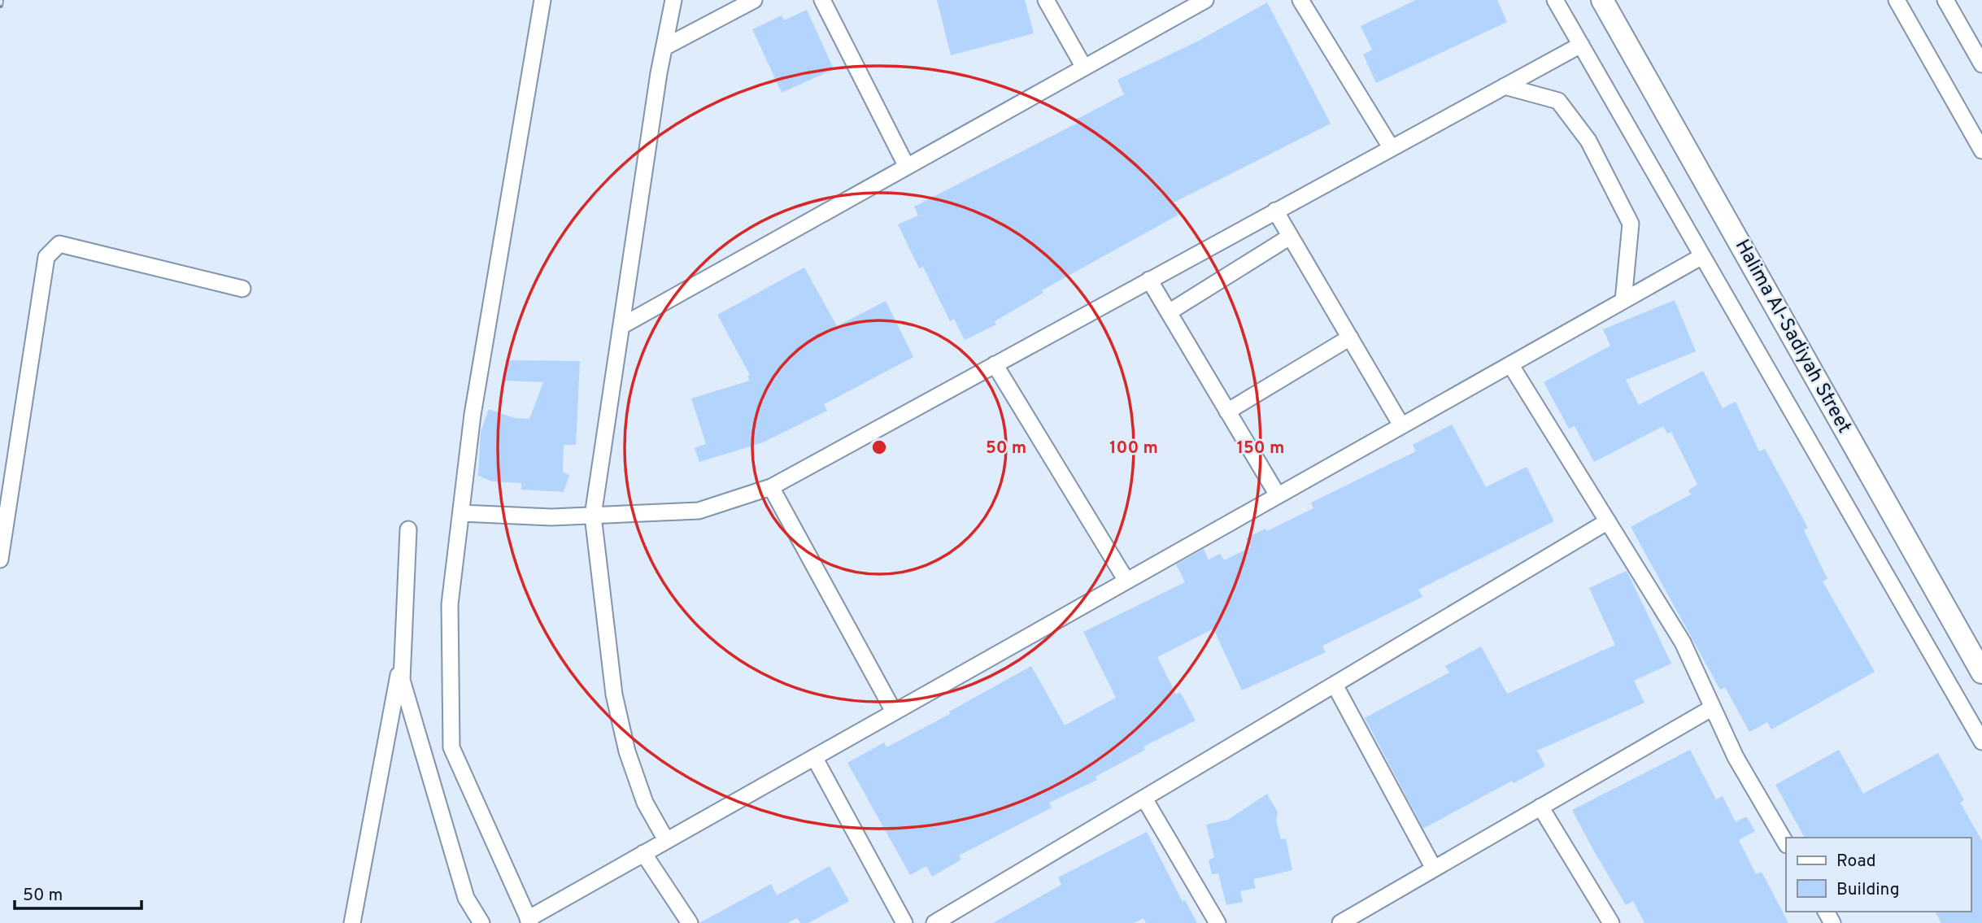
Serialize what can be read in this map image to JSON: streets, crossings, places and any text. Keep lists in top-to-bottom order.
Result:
{
  "streets": {
    "street": ["Halima Al-Sadiyah Street"]
  },
  "legend": ["Road", "Building"],
  "scale_bar": "50 m",
  "rings": ["50 m", "100 m", "150 m"]
}
